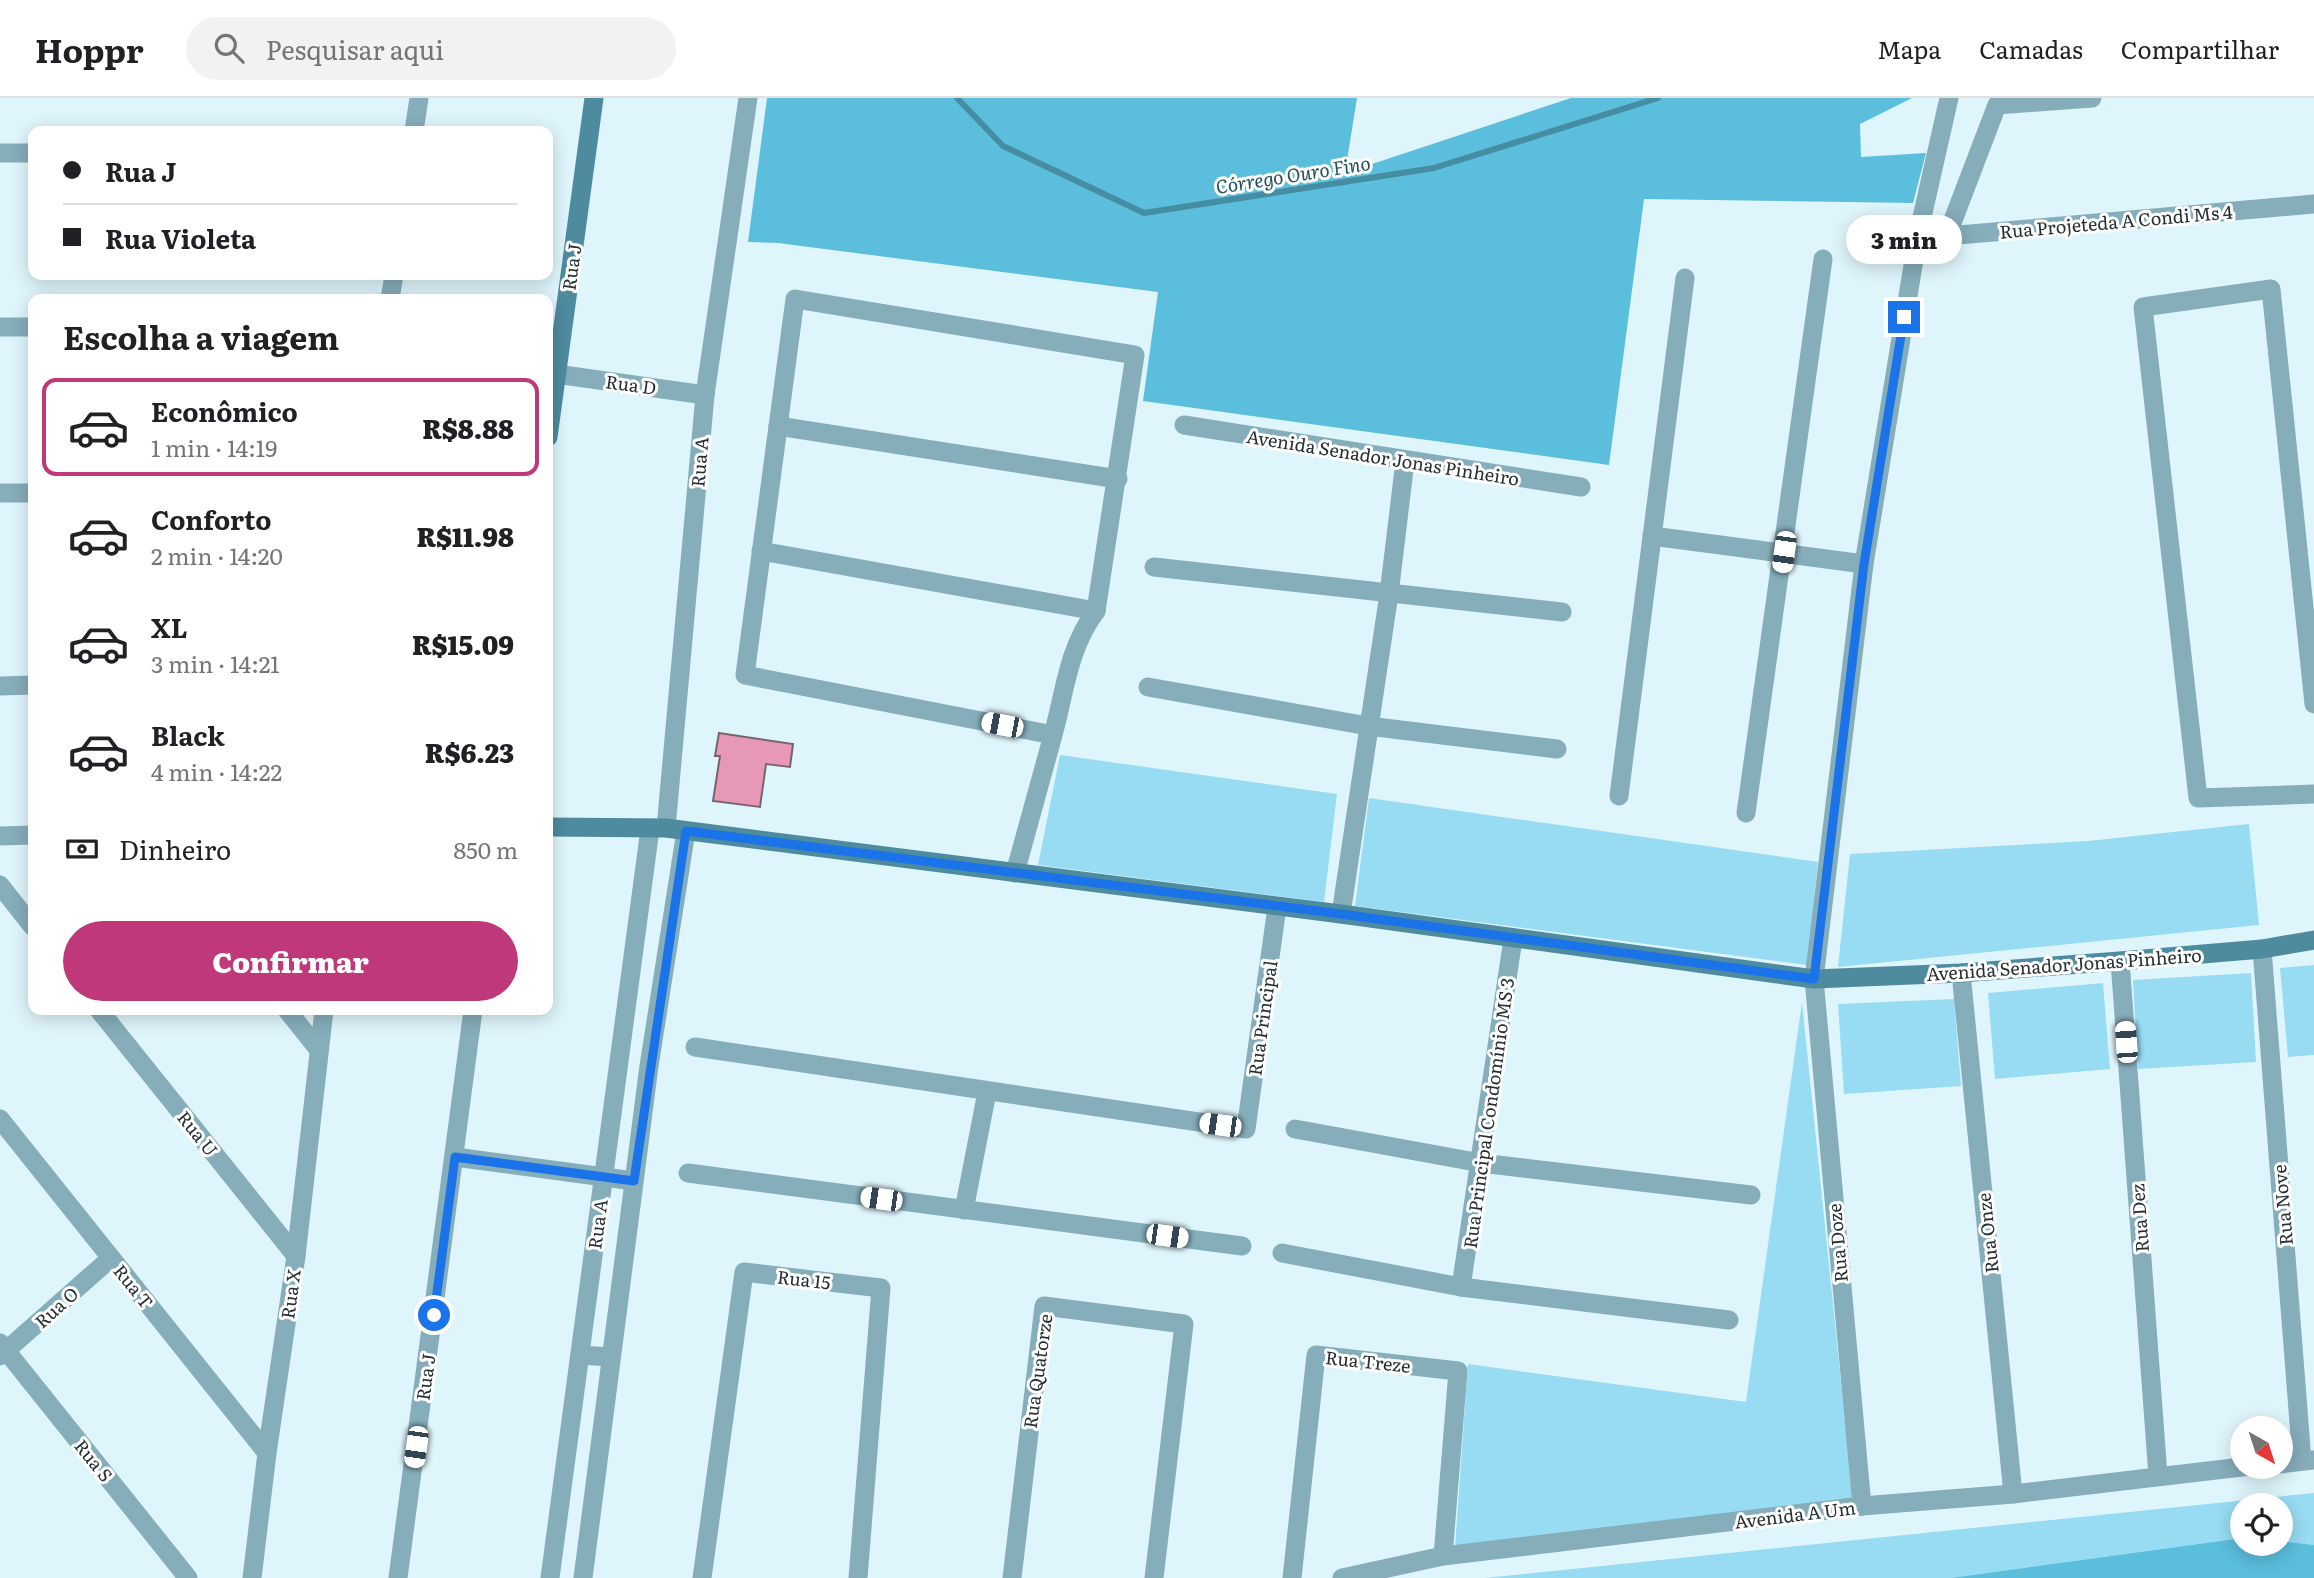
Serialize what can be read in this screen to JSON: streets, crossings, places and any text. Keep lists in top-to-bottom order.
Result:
{
  "streets": {
    "main road": ["Rua J", "Avenida Senador Jonas Pinheiro"],
    "street": [
      "Rua Projeteda A Condi Ms 4",
      "Rua D",
      "Rua A",
      "Rua Principal",
      "Rua Principal Condomínio MS 3",
      "Rua U",
      "Rua Nove",
      "Rua Dez",
      "Rua Onze",
      "Rua Doze",
      "Rua 15",
      "Rua T",
      "Rua X",
      "Rua O",
      "Rua Treze",
      "Rua Quatorze",
      "Rua S",
      "Avenida A Um"
    ]
  },
  "crossings": [
    ["Rua Projeteda A Condi Ms 4", "Rua Doze"],
    ["Rua J", "Rua D"],
    ["Rua D", "Rua A"],
    ["Avenida Senador Jonas Pinheiro", "Rua A"],
    ["Avenida Senador Jonas Pinheiro", "Rua Principal"],
    ["Avenida Senador Jonas Pinheiro", "Rua Principal Condomínio MS 3"],
    ["Avenida Senador Jonas Pinheiro", "Rua Nove"],
    ["Avenida Senador Jonas Pinheiro", "Rua Dez"],
    ["Avenida Senador Jonas Pinheiro", "Rua Onze"],
    ["Avenida Senador Jonas Pinheiro", "Rua Doze"],
    ["Rua U", "Rua X"],
    ["Rua Dez", "Avenida A Um"],
    ["Rua Onze", "Avenida A Um"],
    ["Rua Doze", "Avenida A Um"],
    ["Rua T", "Rua X"],
    ["Rua T", "Rua O"],
    ["Rua O", "Rua S"],
    ["Rua Treze", "Avenida A Um"]
  ],
  "water": ["Córrego Ouro Fino"],
  "north": "bottom right",
  "page": {
    "header": "Hoppr",
    "search": "Pesquisar aqui",
    "nav": ["Mapa", "Camadas", "Compartilhar"],
    "banner": ["Rua J", "Rua Violeta"],
    "bubble": "3 min",
    "heading": "Escolha a viagem",
    "list": [
      {
        "name": "Econômico",
        "note": "1 min · 14:19",
        "value": "R$8.88"
      },
      {
        "name": "Conforto",
        "note": "2 min · 14:20",
        "value": "R$11.98"
      },
      {
        "name": "XL",
        "note": "3 min · 14:21",
        "value": "R$15.09"
      },
      {
        "name": "Black",
        "note": "4 min · 14:22",
        "value": "R$6.23"
      }
    ],
    "pay": ["Dinheiro", "850 m"],
    "buttons": "Confirmar"
  }
}
